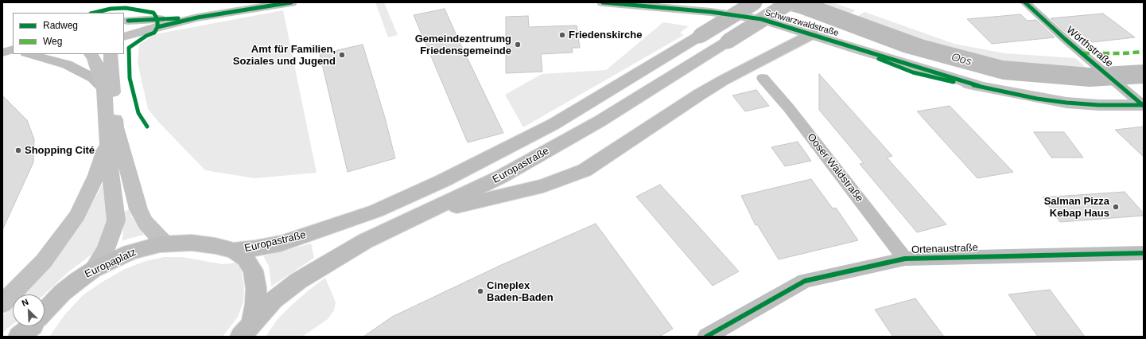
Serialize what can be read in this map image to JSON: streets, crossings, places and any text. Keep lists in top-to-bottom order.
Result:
{
  "streets": {
    "main road": ["Europastraße", "Europaplatz"],
    "street": [
      "Schwarzwaldstraße",
      "Wörthstraße",
      "Ooser Waldstraße",
      "Ortenaustraße"
    ]
  },
  "crossings": [
    ["Schwarzwaldstraße", "Wörthstraße"],
    ["Europastraße", "Europaplatz"],
    ["Ooser Waldstraße", "Ortenaustraße"]
  ],
  "water": ["Oos"],
  "places": [
    "Friedenskirche",
    "Gemeindezentrumg Friedensgemeinde",
    "Amt für Familien, Soziales und Jugend",
    "Shopping Cité",
    "Salman Pizza Kebap Haus",
    "Cineplex Baden-Baden"
  ],
  "legend": ["Radweg", "Weg"],
  "north": "top left"
}
